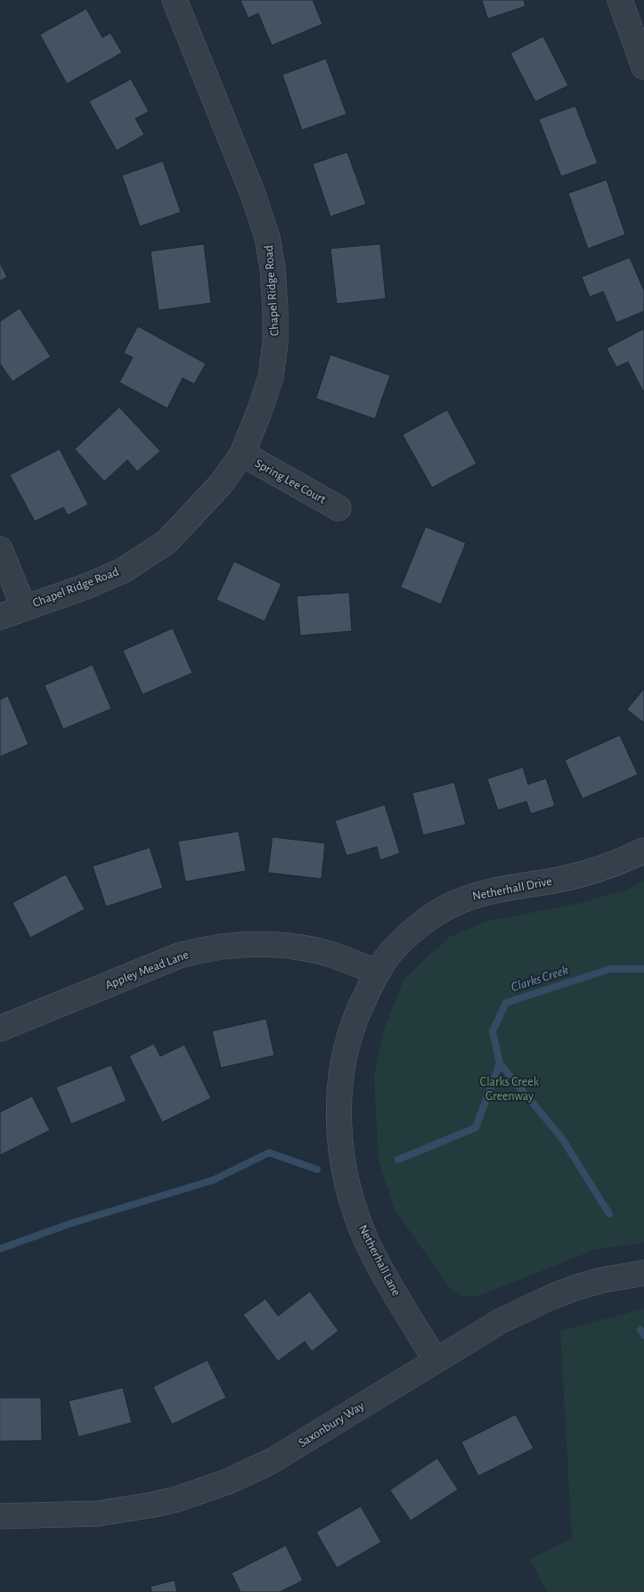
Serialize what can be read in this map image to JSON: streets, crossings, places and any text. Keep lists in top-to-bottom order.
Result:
{
  "streets": {
    "street": [
      "Chapel Ridge Road",
      "Spring Lee Court",
      "Netherhall Drive",
      "Appley Mead Lane",
      "Netherhall Lane",
      "Saxonbury Way"
    ]
  },
  "crossings": [
    ["Chapel Ridge Road", "Spring Lee Court"],
    ["Netherhall Drive", "Appley Mead Lane"],
    ["Netherhall Drive", "Netherhall Lane"],
    ["Appley Mead Lane", "Netherhall Lane"],
    ["Netherhall Lane", "Saxonbury Way"]
  ],
  "water": ["Clarks Creek"],
  "parks": ["Clarks Creek Greenway"]
}
